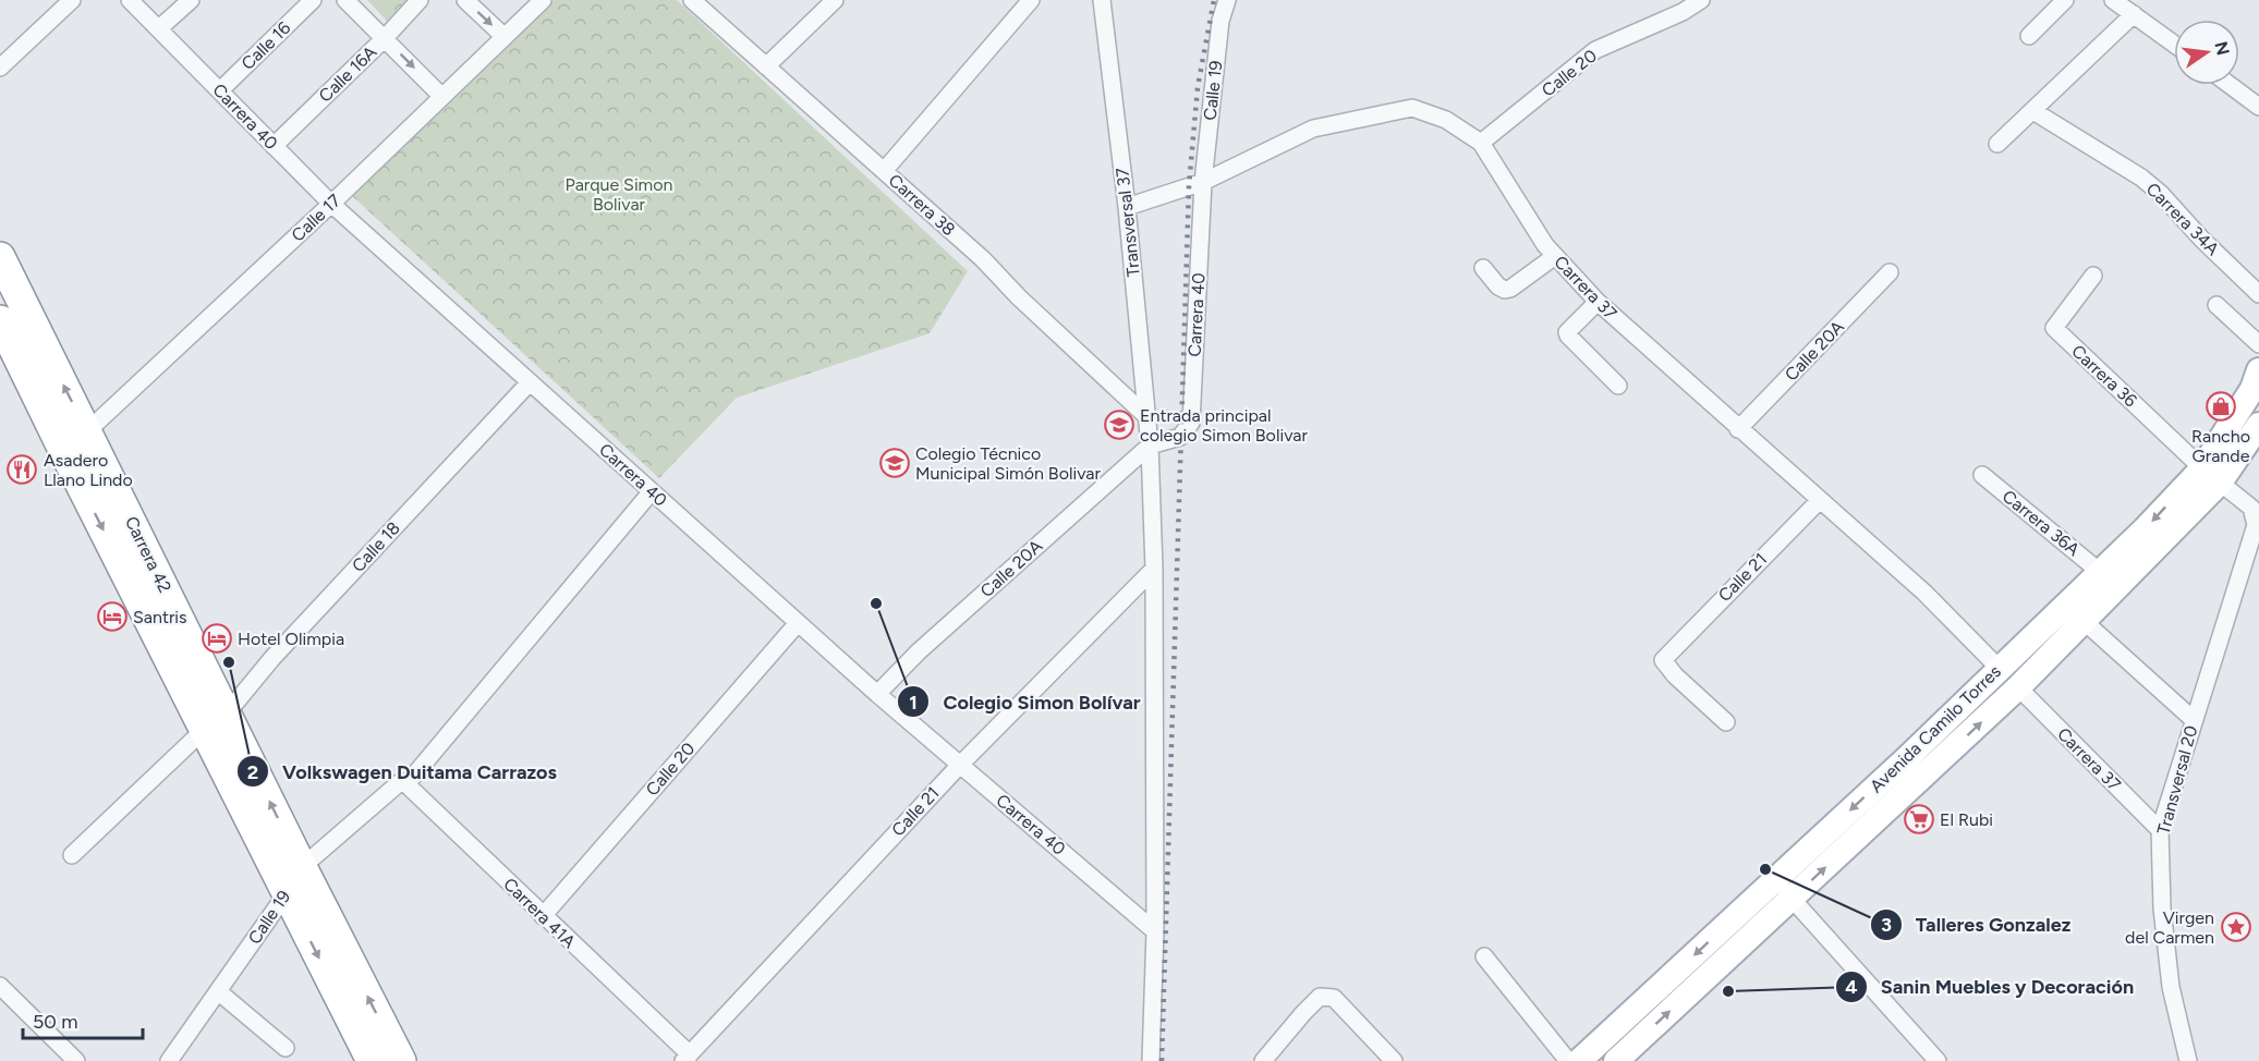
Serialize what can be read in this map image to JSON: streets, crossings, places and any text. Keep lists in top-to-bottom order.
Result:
{
  "streets": {
    "highway": ["Carrera 42"],
    "main road": ["Avenida Camilo Torres"],
    "street": [
      "Calle 16",
      "Calle 20",
      "Calle 16A",
      "Calle 19",
      "Carrera 40",
      "Carrera 38",
      "Calle 17",
      "Carrera 34A",
      "Transversal 37",
      "Carrera 37",
      "Calle 20A",
      "Carrera 36",
      "Carrera 36A",
      "Calle 18",
      "Calle 21",
      "Transversal 20",
      "Carrera 41A"
    ]
  },
  "crossings": [
    ["Calle 16", "Carrera 40"],
    ["Calle 20", "Carrera 40"],
    ["Calle 20", "Carrera 37"],
    ["Calle 20", "Carrera 41A"],
    ["Calle 16A", "Carrera 40"],
    ["Calle 19", "Carrera 40"],
    ["Calle 19", "Carrera 37"],
    ["Calle 19", "Carrera 42"],
    ["Calle 19", "Carrera 41A"],
    ["Carrera 40", "Calle 17"],
    ["Carrera 40", "Transversal 37"],
    ["Carrera 40", "Carrera 37"],
    ["Carrera 40", "Calle 20A"],
    ["Carrera 40", "Calle 18"],
    ["Carrera 40", "Calle 21"],
    ["Carrera 38", "Transversal 37"],
    ["Calle 17", "Carrera 42"],
    ["Transversal 37", "Carrera 37"],
    ["Transversal 37", "Calle 20A"],
    ["Carrera 37", "Calle 20A"],
    ["Carrera 37", "Calle 21"],
    ["Carrera 37", "Avenida Camilo Torres"],
    ["Carrera 37", "Transversal 20"],
    ["Carrera 36", "Avenida Camilo Torres"],
    ["Carrera 36", "Transversal 20"],
    ["Carrera 36A", "Avenida Camilo Torres"],
    ["Calle 18", "Carrera 42"],
    ["Calle 21", "Carrera 41A"],
    ["Avenida Camilo Torres", "Transversal 20"]
  ],
  "parks": ["Parque Simon Bolivar"],
  "places": {
    "shop": ["Rancho Grande"],
    "school or university": ["Entrada principal colegio Simon Bolivar", "Colegio Técnico Municipal Simón Bolivar"],
    "restaurant": ["Asadero Llano Lindo"],
    "other": [
      "Colegio Simon Bolívar",
      "Volkswagen Duitama Carrazos",
      "Talleres Gonzalez",
      "Sanin Muebles y Decoración"
    ],
    "hotel": ["Santris", "Hotel Olimpia"],
    "supermarket": ["El Rubi"],
    "place": ["Virgen del Carmen"]
  },
  "scale_bar": "50 m",
  "north": "right"
}
